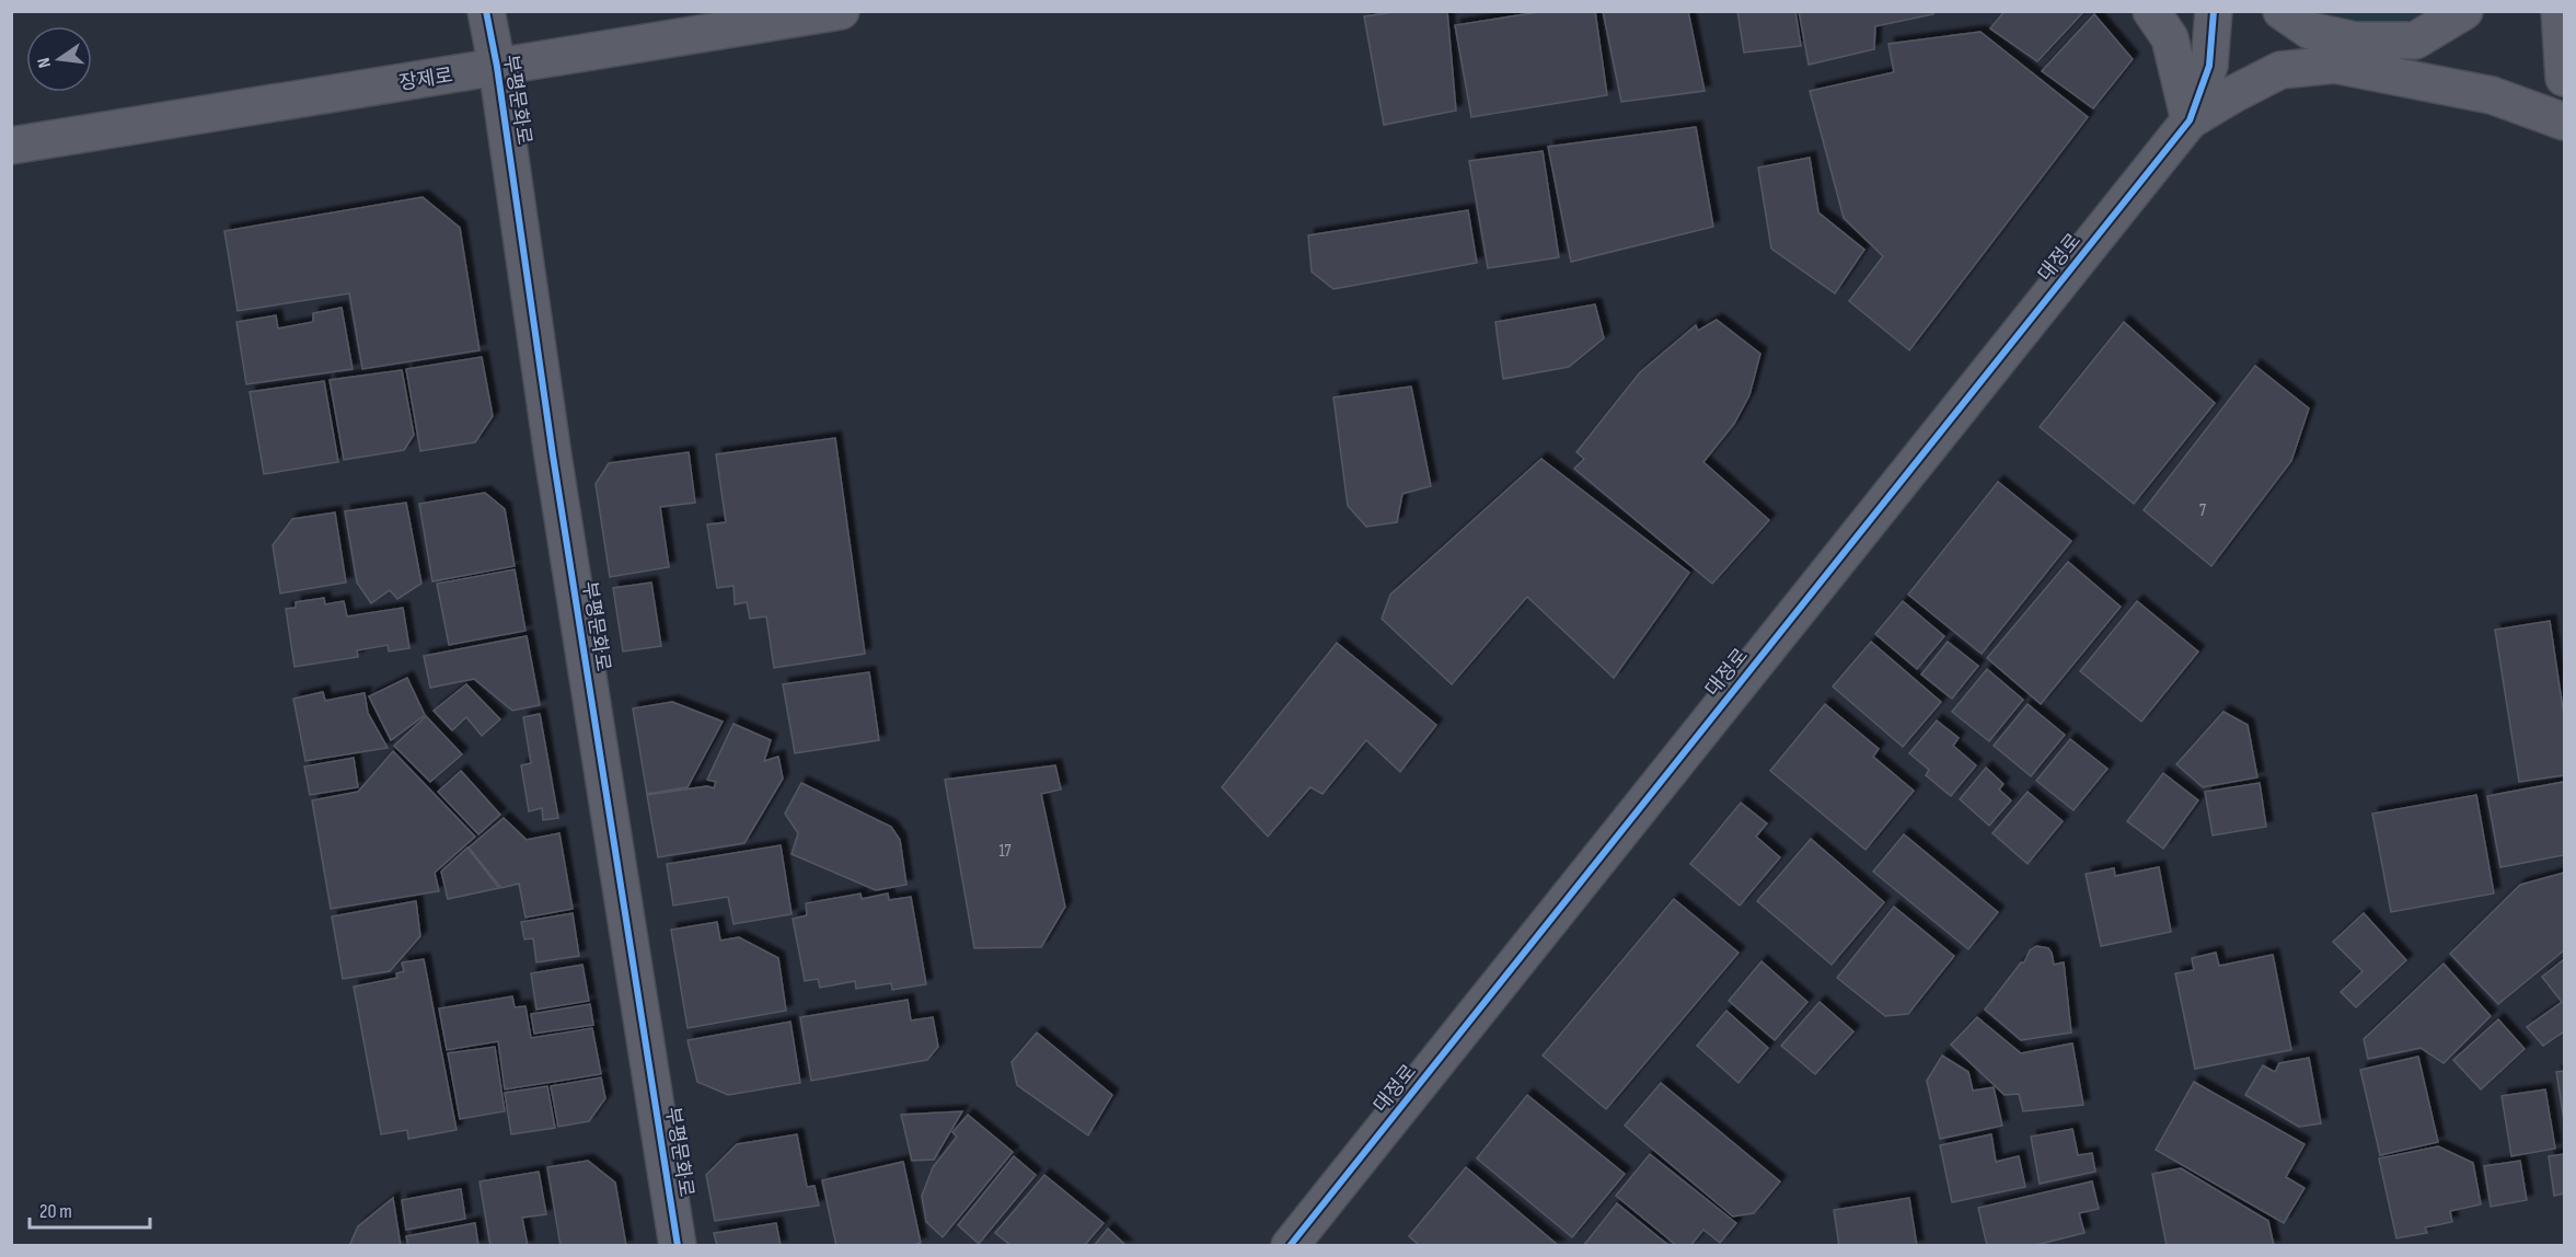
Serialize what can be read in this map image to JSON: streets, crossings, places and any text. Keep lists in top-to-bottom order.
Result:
{
  "streets": {
    "street": ["장제로", "부평문화로", "대정로"]
  },
  "crossings": [
    ["장제로", "부평문화로"]
  ],
  "house_numbers": ["7", "17"],
  "scale_bar": "20 m",
  "north": "left"
}
